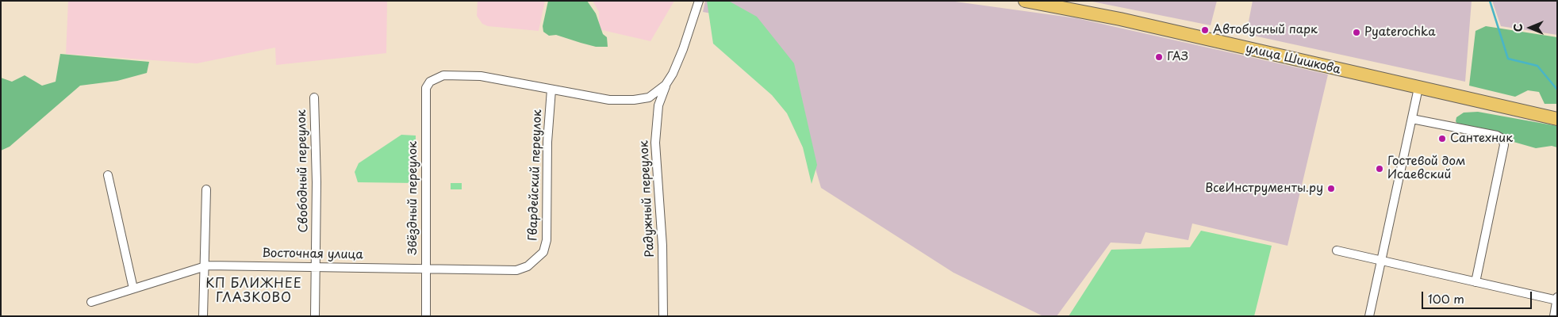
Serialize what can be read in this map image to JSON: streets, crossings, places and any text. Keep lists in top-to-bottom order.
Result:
{
  "streets": {
    "main road": ["улица Шишкова"],
    "street": [
      "Свободный переулок",
      "Гвардейский переулок",
      "Звёздный переулок",
      "Радужный переулок",
      "Восточная улица"
    ]
  },
  "crossings": [
    ["Свободный переулок", "Восточная улица"],
    ["Гвардейский переулок", "Звёздный переулок"],
    ["Гвардейский переулок", "Восточная улица"],
    ["Звёздный переулок", "Восточная улица"]
  ],
  "districts": ["КП БЛИЖНЕЕ ГЛАЗКОВО"],
  "places": [
    "Автобусный парк",
    "Pyaterochka",
    "ГАЗ",
    "Сантехник",
    "Гостевой дом Исаевский",
    "ВсеИнструменты.ру"
  ],
  "scale_bar": "100 m",
  "north": "left"
}
